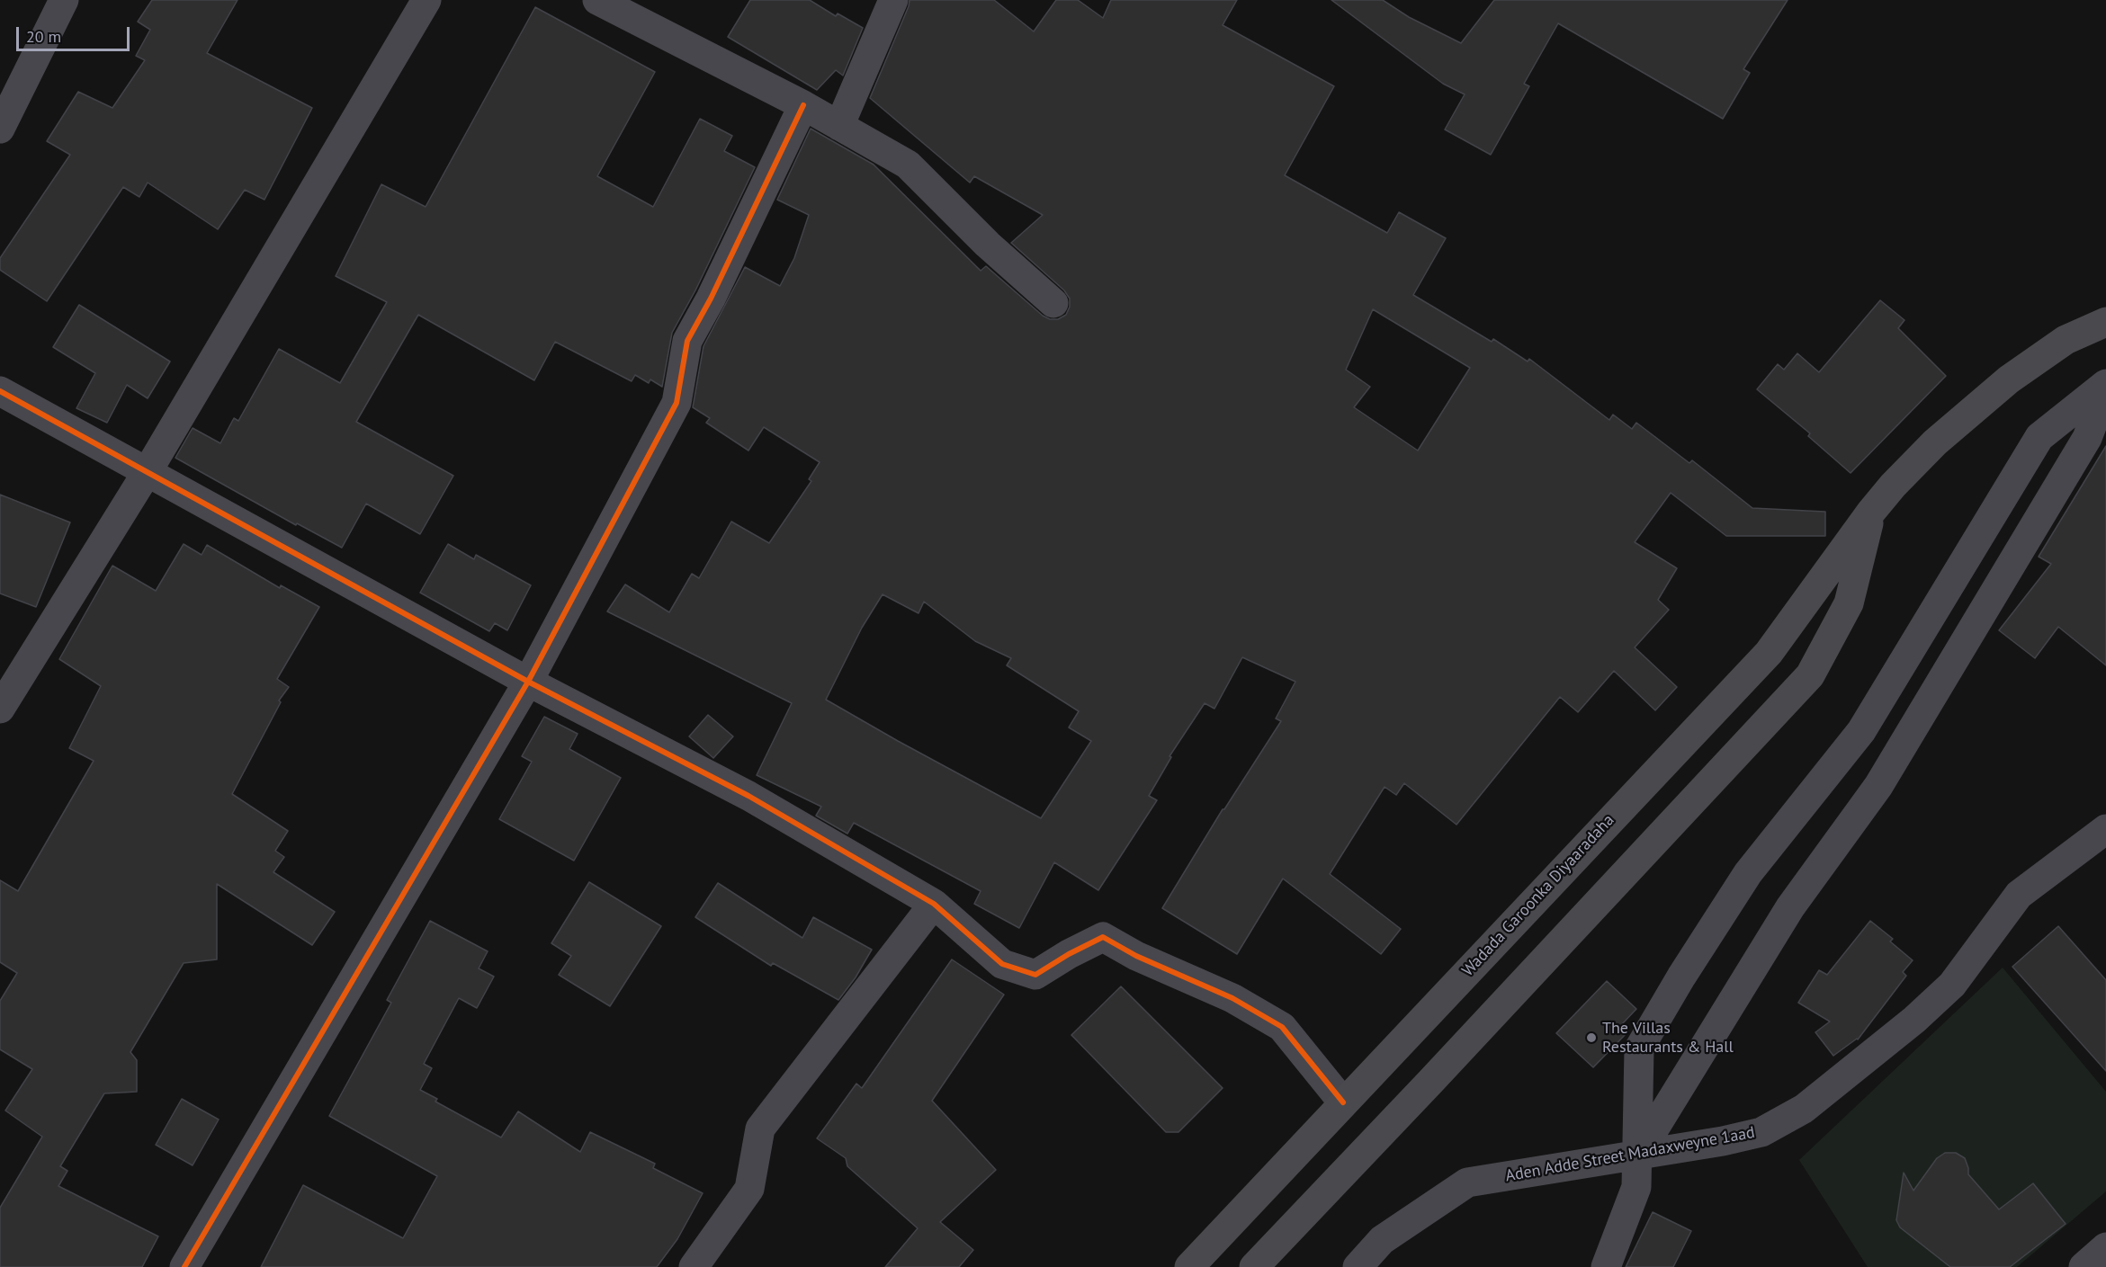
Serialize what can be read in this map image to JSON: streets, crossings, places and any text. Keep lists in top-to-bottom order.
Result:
{
  "streets": {
    "main road": ["Wadada Garoonka Diyaaradaha"],
    "street": ["Aden Adde Street Madaxweyne 1aad"]
  },
  "places": ["The Villas Restaurants & Hall"],
  "scale_bar": "20 m"
}
